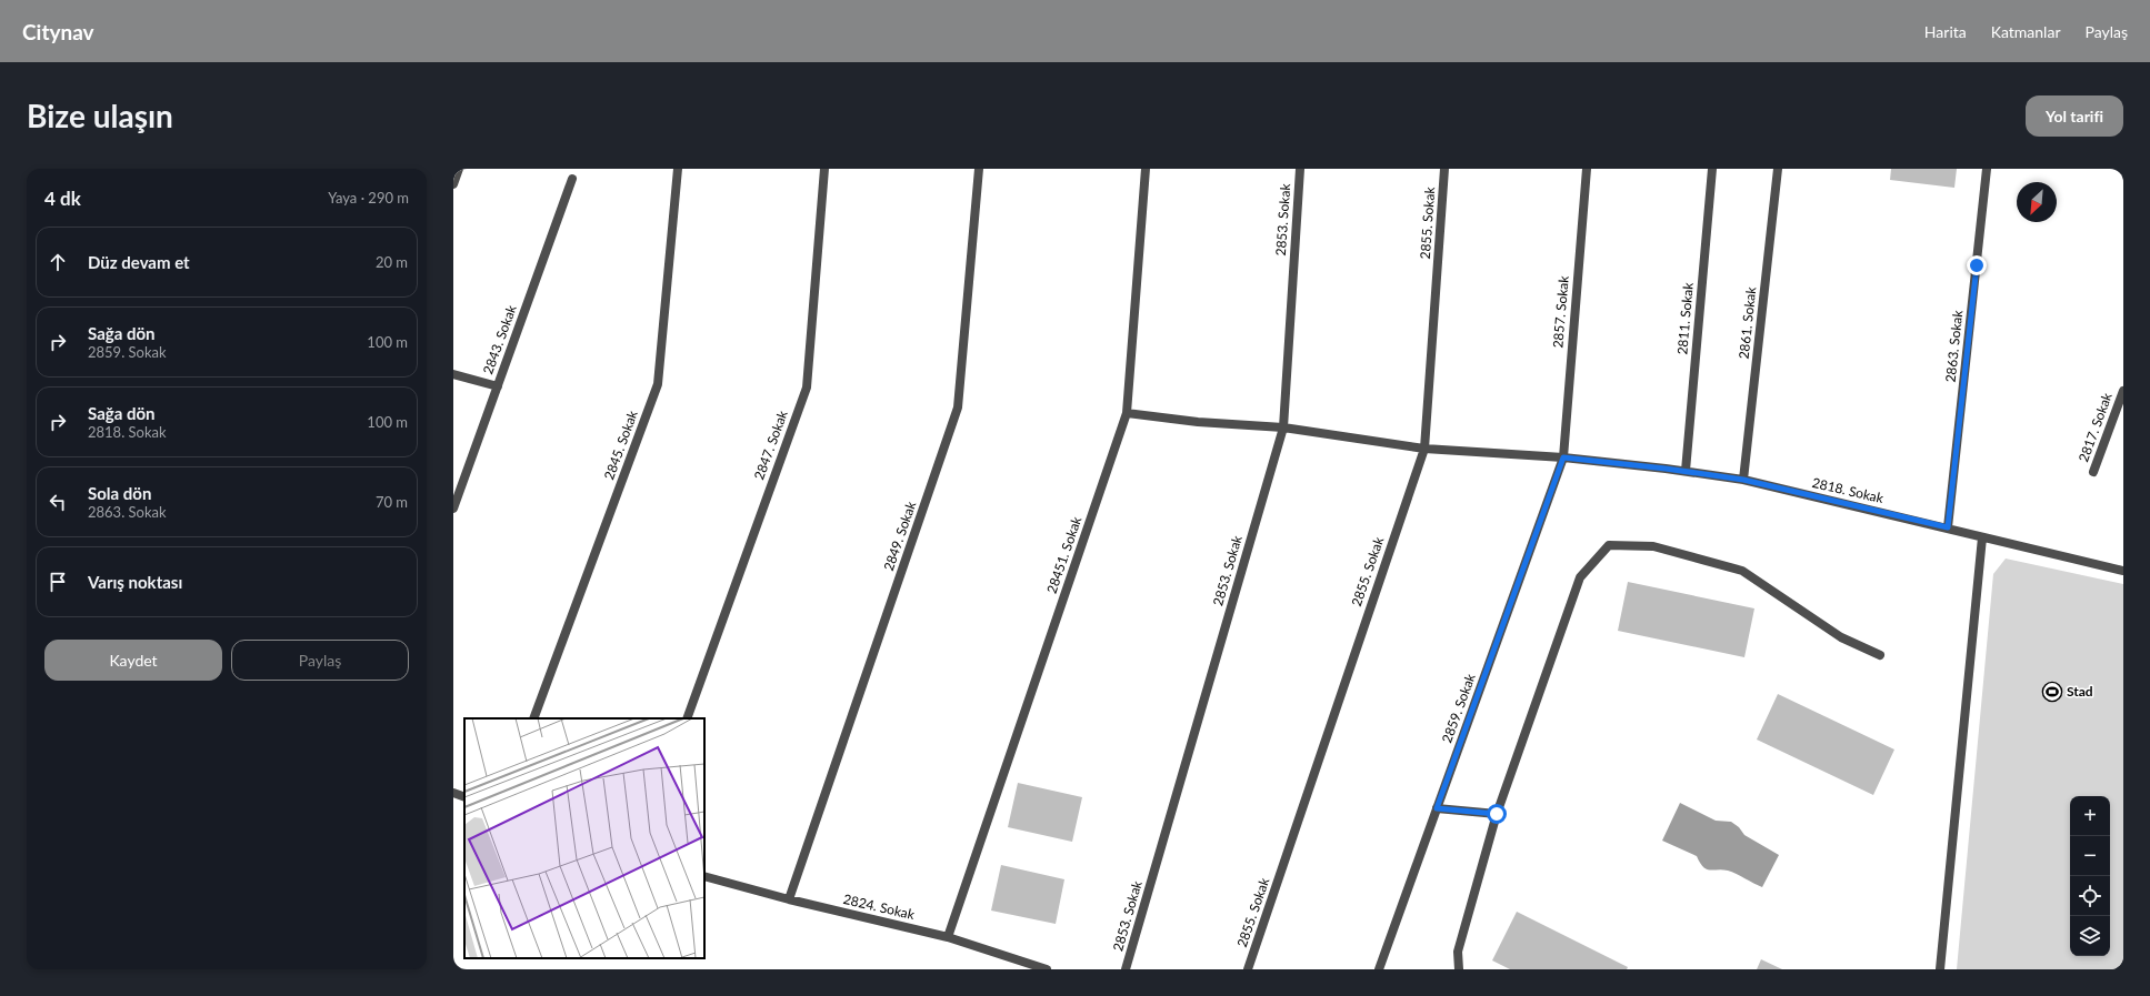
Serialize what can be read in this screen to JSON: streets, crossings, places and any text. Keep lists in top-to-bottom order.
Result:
{
  "streets": {
    "street": [
      "2853. Sokak",
      "2855. Sokak",
      "2857. Sokak",
      "2811. Sokak",
      "2861. Sokak",
      "2843. Sokak",
      "2863. Sokak",
      "2817. Sokak",
      "2845. Sokak",
      "2847. Sokak",
      "2818. Sokak",
      "2849. Sokak",
      "28451. Sokak",
      "2859. Sokak",
      "2824. Sokak"
    ]
  },
  "crossings": [
    ["2853. Sokak", "2818. Sokak"],
    ["2855. Sokak", "2818. Sokak"],
    ["2857. Sokak", "2818. Sokak"],
    ["2857. Sokak", "2859. Sokak"],
    ["2811. Sokak", "2818. Sokak"],
    ["2861. Sokak", "2818. Sokak"],
    ["2863. Sokak", "2818. Sokak"],
    ["2818. Sokak", "28451. Sokak"],
    ["2818. Sokak", "2859. Sokak"],
    ["2849. Sokak", "2824. Sokak"],
    ["28451. Sokak", "2824. Sokak"]
  ],
  "places": {
    "sports": ["Stad"]
  },
  "north": "bottom left",
  "page": {
    "header": "Citynav",
    "nav": ["Harita", "Katmanlar", "Paylaş"],
    "buttons": [
      "Yol tarifi",
      ["Kaydet", "Paylaş"]
    ],
    "title": "Bize ulaşın",
    "heading": ["4 dk", "Yaya · 290 m"],
    "list": [
      ["Düz devam et", "20 m"],
      ["Sağa dön", "2859. Sokak", "100 m"],
      ["Sağa dön", "2818. Sokak", "100 m"],
      ["Sola dön", "2863. Sokak", "70 m"],
      "Varış noktası"
    ],
    "map_buttons": ["+", "−"]
  }
}
